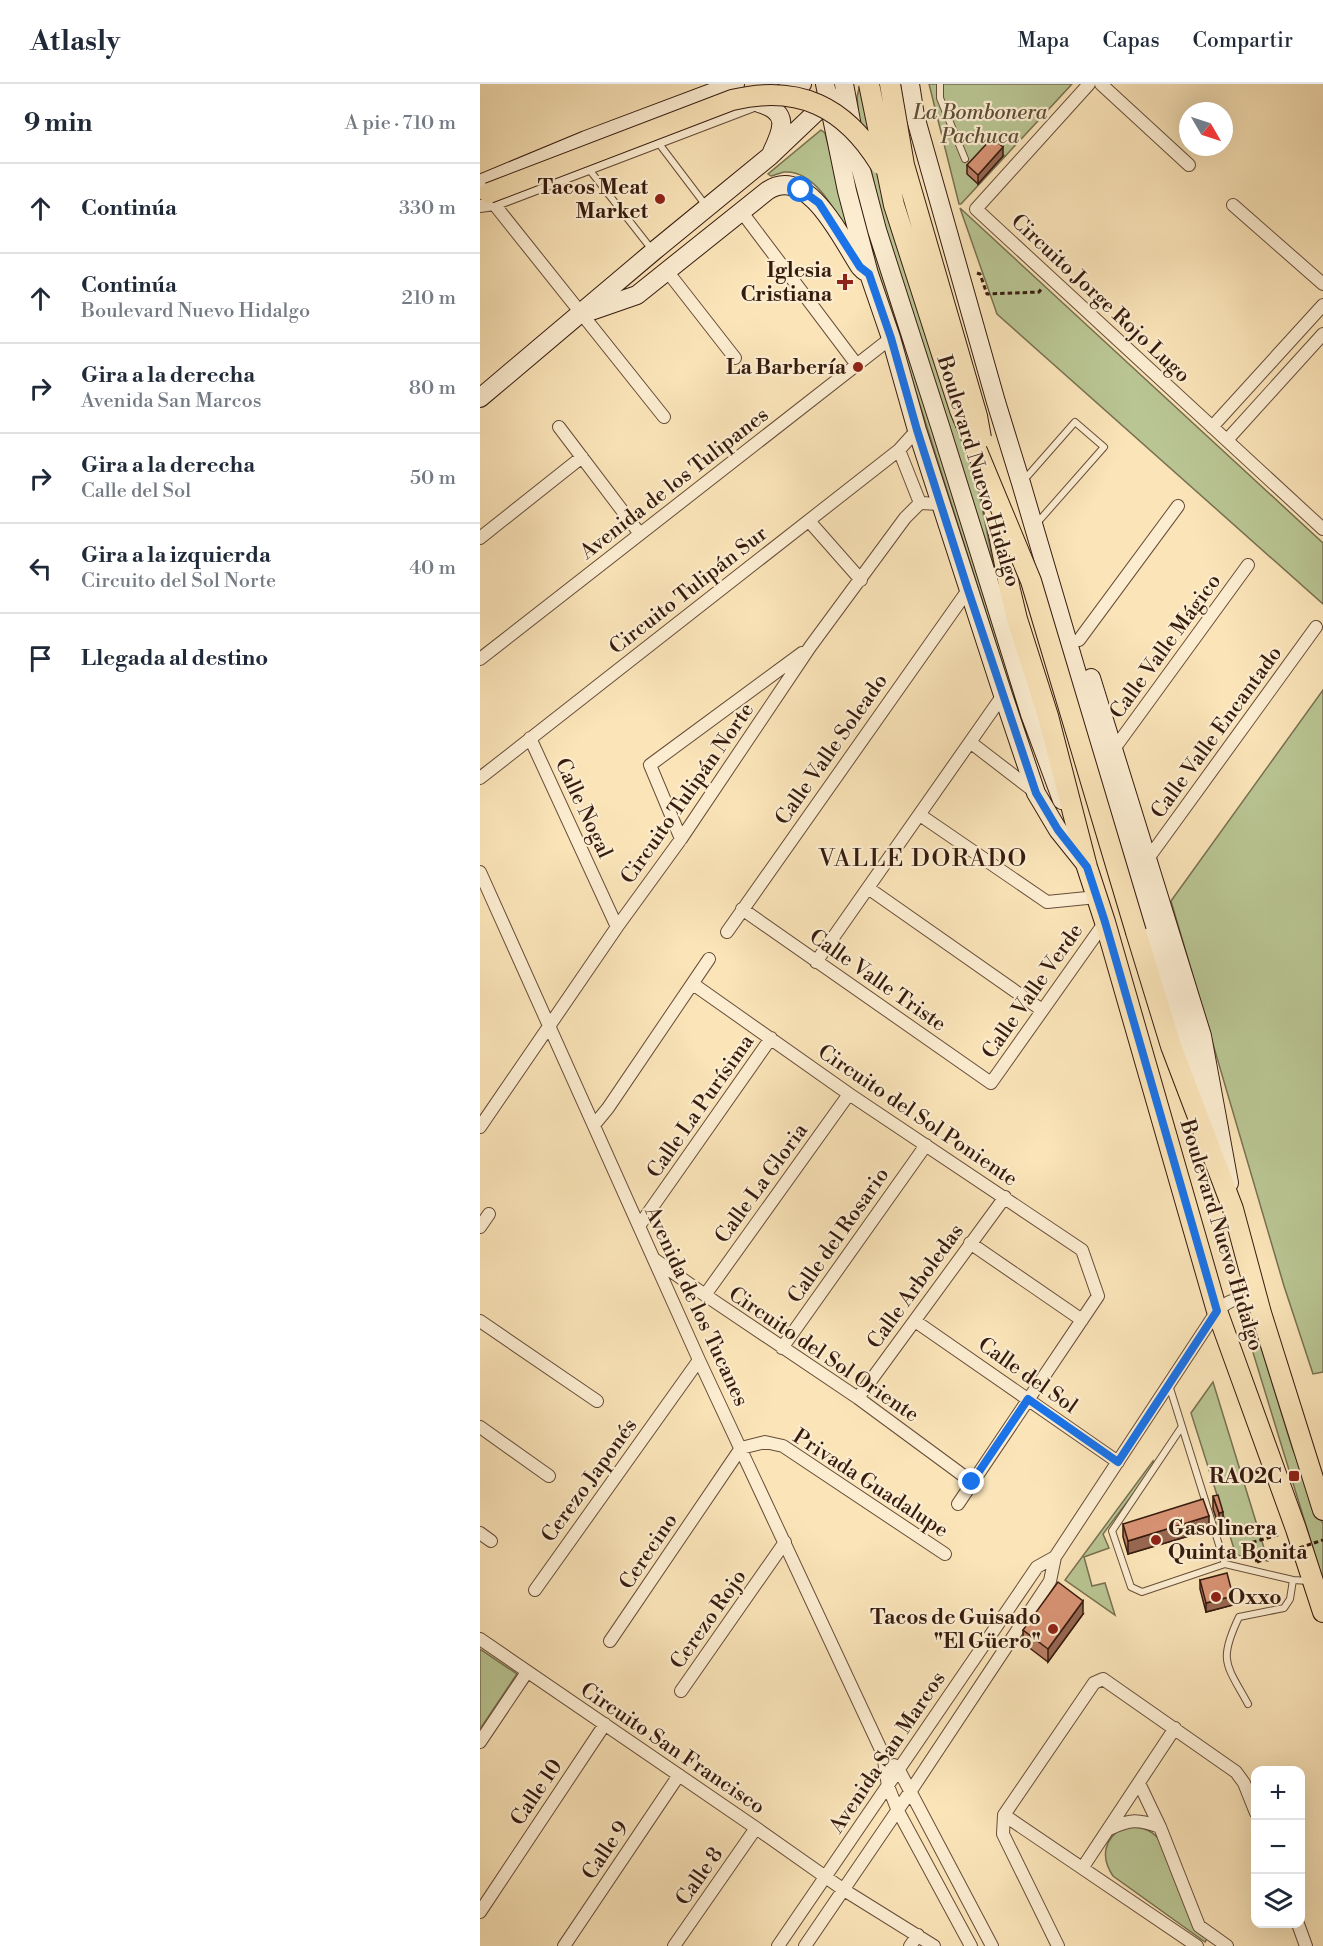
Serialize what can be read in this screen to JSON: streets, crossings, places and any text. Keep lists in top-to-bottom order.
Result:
{
  "streets": {
    "main road": ["Boulevard Nuevo Hidalgo"],
    "street": [
      "Circuito Jorge Rojo Lugo",
      "Avenida de los Tulipanes",
      "Circuito Tulipán Sur",
      "Calle Valle Mágico",
      "Calle Valle Encantado",
      "Calle Valle Soleado",
      "Circuito Tulipán Norte",
      "Calle Nogal",
      "Calle Valle Triste",
      "Calle Valle Verde",
      "Calle La Purísima",
      "Circuito del Sol Poniente",
      "Calle La Gloria",
      "Calle del Rosario",
      "Calle Arboledas",
      "Avenida de los Tucanes",
      "Circuito del Sol Oriente",
      "Calle del Sol",
      "Cerezo Japonés",
      "Privada Guadalupe",
      "Cerecino",
      "Cerezo Rojo",
      "Circuito San Francisco",
      "Avenida San Marcos",
      "Calle 10",
      "Calle 9",
      "Calle 8"
    ]
  },
  "crossings": [
    ["Boulevard Nuevo Hidalgo", "Calle Valle Mágico"],
    ["Boulevard Nuevo Hidalgo", "Calle Valle Encantado"],
    ["Boulevard Nuevo Hidalgo", "Calle Valle Verde"],
    ["Boulevard Nuevo Hidalgo", "Avenida San Marcos"],
    ["Circuito Tulipán Sur", "Calle Nogal"],
    ["Calle Valle Soleado", "Calle Valle Triste"],
    ["Circuito Tulipán Norte", "Calle Nogal"],
    ["Circuito Tulipán Norte", "Avenida de los Tucanes"],
    ["Calle Valle Triste", "Calle Valle Verde"],
    ["Calle La Purísima", "Circuito del Sol Poniente"],
    ["Calle La Purísima", "Avenida de los Tucanes"],
    ["Circuito del Sol Poniente", "Calle La Gloria"],
    ["Circuito del Sol Poniente", "Calle del Rosario"],
    ["Circuito del Sol Poniente", "Calle Arboledas"],
    ["Calle La Gloria", "Circuito del Sol Oriente"],
    ["Calle del Rosario", "Circuito del Sol Oriente"],
    ["Calle Arboledas", "Circuito del Sol Oriente"],
    ["Calle Arboledas", "Calle del Sol"],
    ["Avenida de los Tucanes", "Circuito del Sol Oriente"],
    ["Avenida de los Tucanes", "Cerezo Japonés"],
    ["Avenida de los Tucanes", "Privada Guadalupe"],
    ["Avenida de los Tucanes", "Cerecino"],
    ["Avenida de los Tucanes", "Cerezo Rojo"],
    ["Avenida de los Tucanes", "Avenida San Marcos"],
    ["Calle del Sol", "Avenida San Marcos"],
    ["Privada Guadalupe", "Cerecino"],
    ["Circuito San Francisco", "Avenida San Marcos"],
    ["Circuito San Francisco", "Calle 10"],
    ["Circuito San Francisco", "Calle 9"],
    ["Circuito San Francisco", "Calle 8"]
  ],
  "districts": ["VALLE DORADO"],
  "parks": ["La Bombonera Pachuca"],
  "places": {
    "other": [
      "Tacos Meat Market",
      "La Barbería",
      "Gasolinera Quinta Bonita",
      "Oxxo",
      "Tacos de Guisado \"El Güero\""
    ],
    "health": ["Iglesia Cristiana"],
    "transit": ["RA02C"]
  },
  "north": "bottom right",
  "page": {
    "header": "Atlasly",
    "nav": ["Mapa", "Capas", "Compartir"],
    "heading": ["9 min", "A pie · 710 m"],
    "list": [
      ["Continúa", "330 m"],
      ["Continúa", "Boulevard Nuevo Hidalgo", "210 m"],
      ["Gira a la derecha", "Avenida San Marcos", "80 m"],
      ["Gira a la derecha", "Calle del Sol", "50 m"],
      ["Gira a la izquierda", "Circuito del Sol Norte", "40 m"],
      "Llegada al destino"
    ],
    "map_buttons": ["+", "−"]
  }
}
